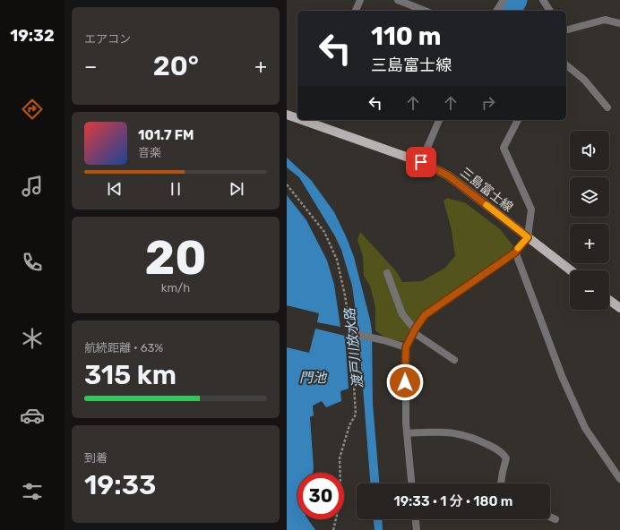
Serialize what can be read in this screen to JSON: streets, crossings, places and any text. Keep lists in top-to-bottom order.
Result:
{
  "streets": {
    "main road": ["三島富士線"]
  },
  "water": ["渡戸川放水路", "門池"],
  "page": {
    "tabs": "19:32",
    "tile": [
      "エアコン",
      ["20", "km/h"],
      ["航続距離 · 63%", "315 km"],
      ["到着", "19:33"]
    ],
    "turn": ["110 m", "三島富士線"],
    "heat": ["−", "20°", "+"],
    "song": ["101.7 FM", "音楽"],
    "map_buttons": ["+", "−"],
    "limit": "30",
    "trip": "19:33 · 1 分 · 180 m"
  }
}
